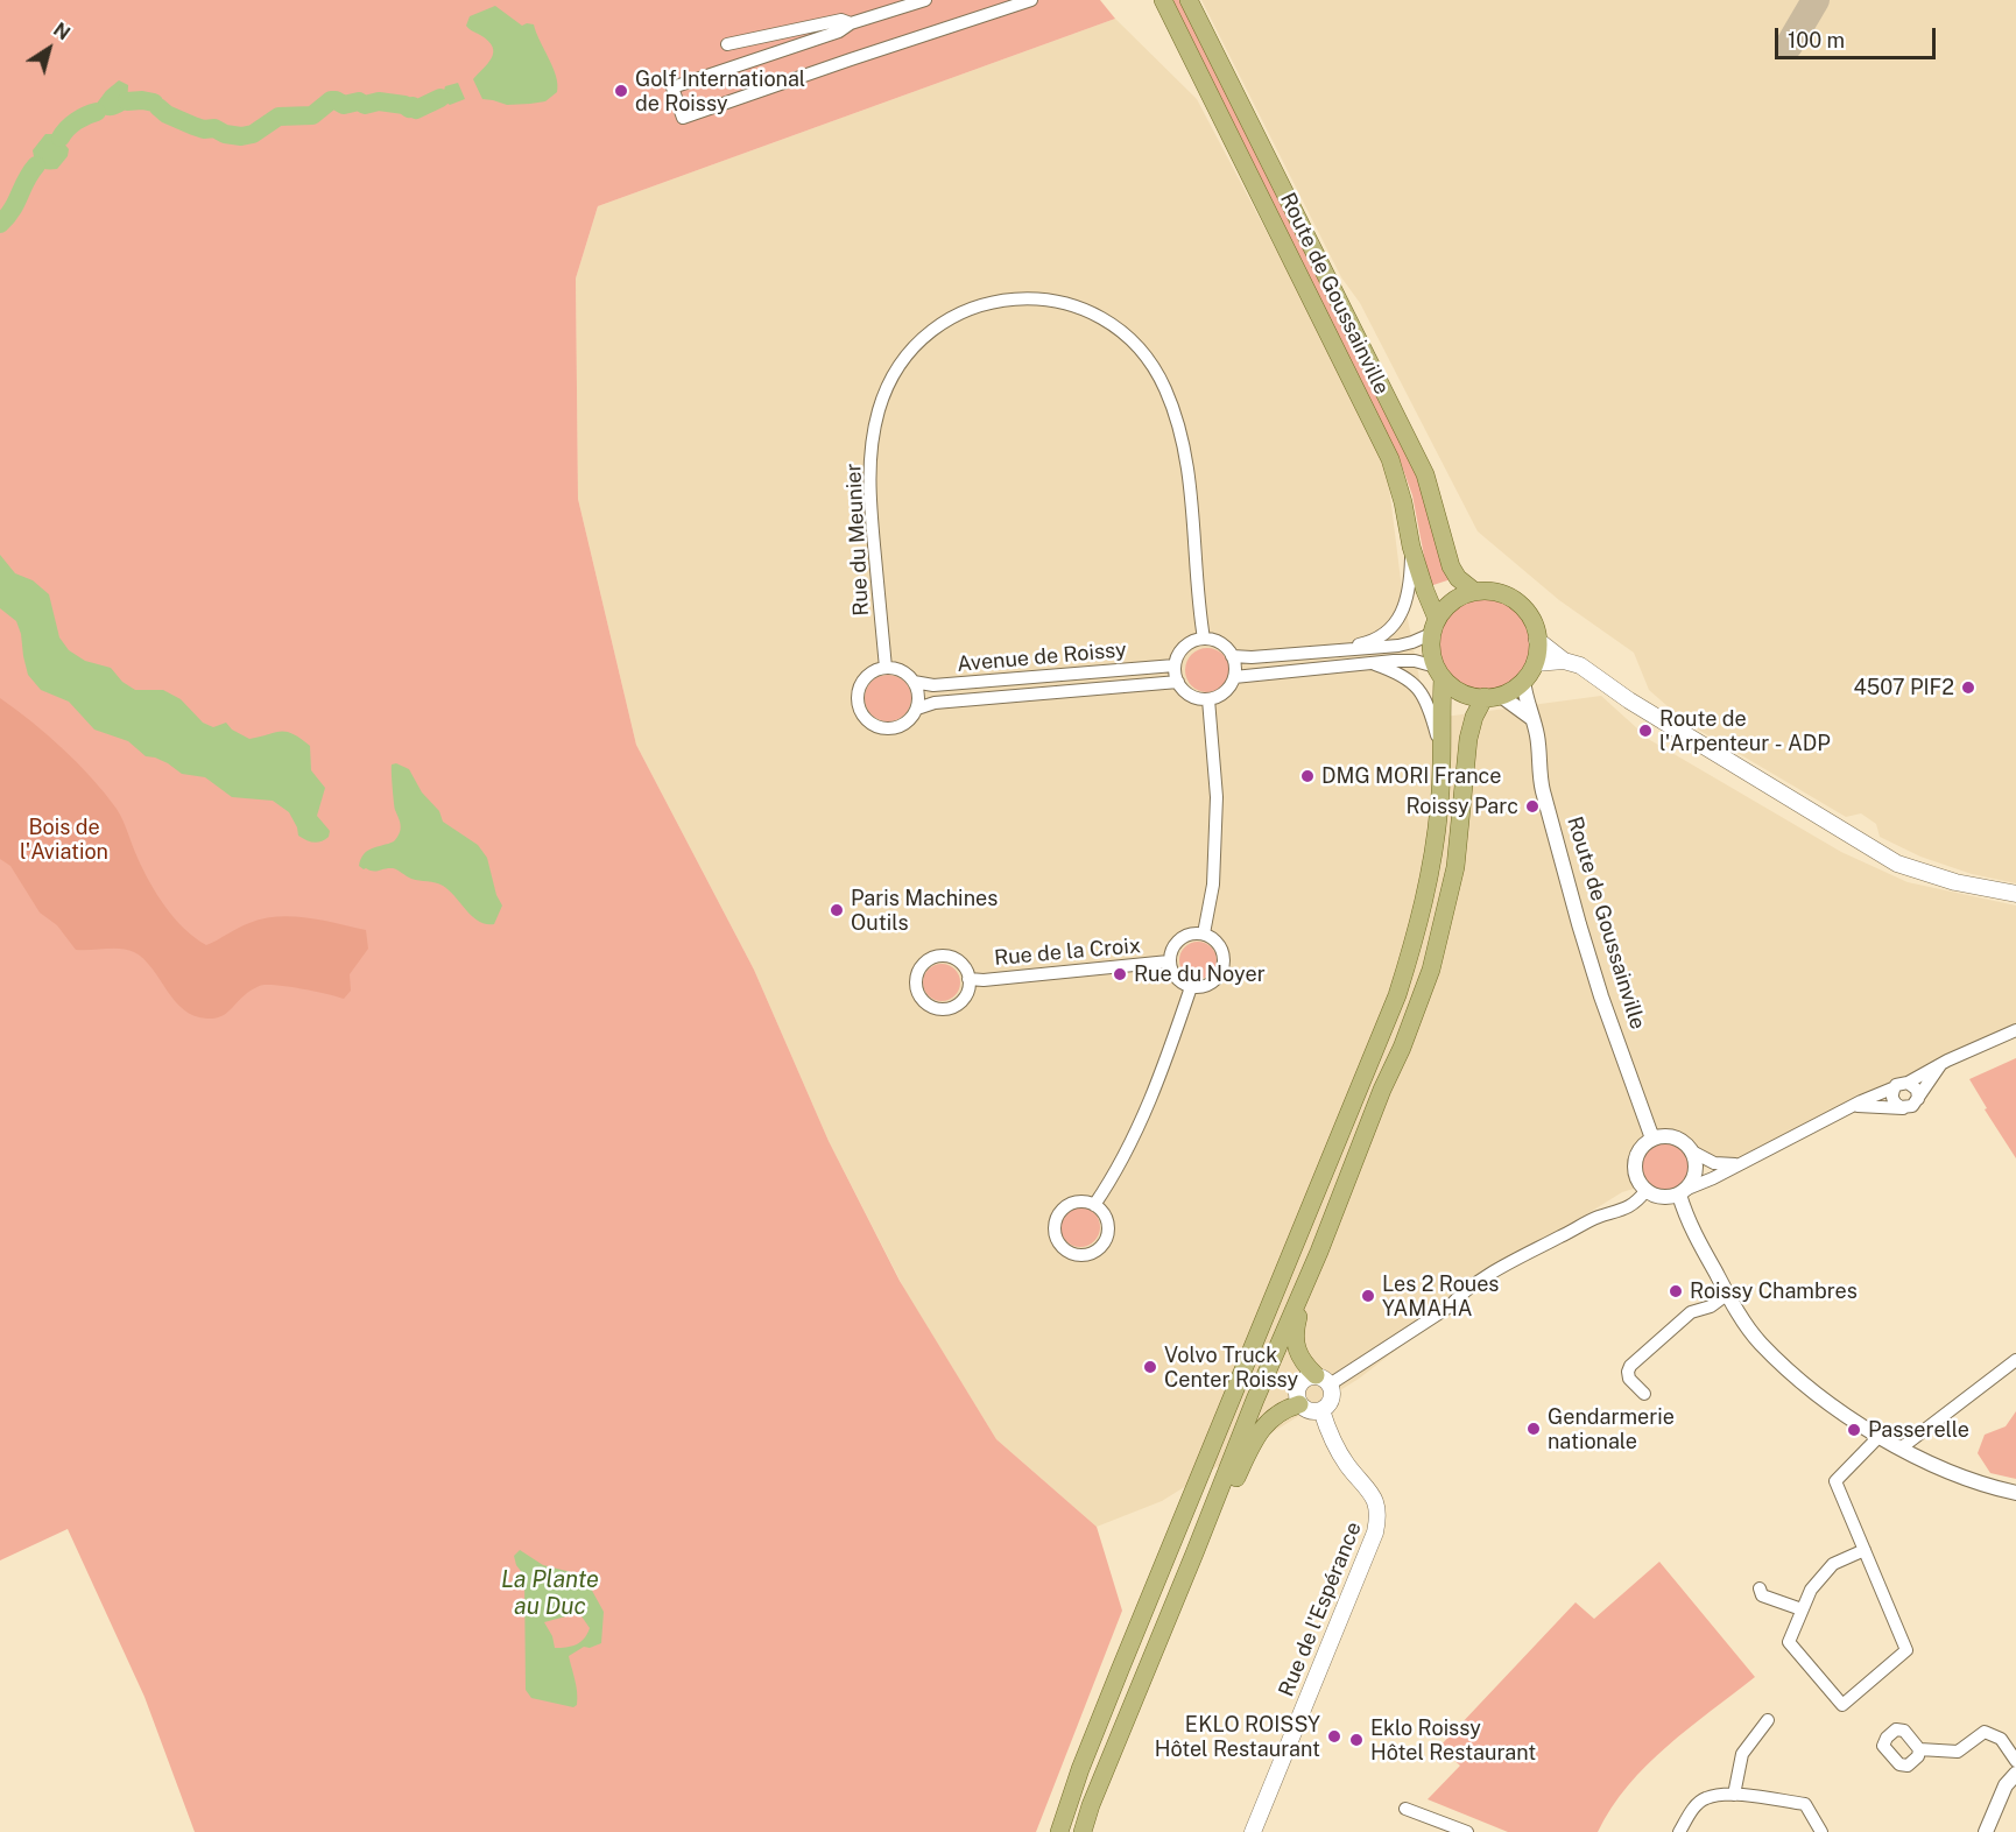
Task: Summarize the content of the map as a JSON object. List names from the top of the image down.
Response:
{
  "streets": {
    "main road": ["Route de Goussainville", "Rue de l'Espérance"],
    "street": ["Rue du Meunier", "Avenue de Roissy", "Rue de la Croix"]
  },
  "crossings": [
    ["Rue du Meunier", "Avenue de Roissy"]
  ],
  "water": ["La Plante au Duc"],
  "parks": ["Bois de l'Aviation"],
  "places": [
    "Golf International de Roissy",
    "4507 PIF2",
    "Route de l'Arpenteur - ADP",
    "DMG MORI France",
    "Roissy Parc",
    "Paris Machines Outils",
    "Rue du Noyer",
    "Roissy Chambres",
    "Les 2 Roues YAMAHA",
    "Volvo Truck Center Roissy",
    "Gendarmerie nationale",
    "Passerelle",
    "EKLO ROISSY Hôtel Restaurant",
    "Eklo Roissy Hôtel Restaurant"
  ],
  "scale_bar": "100 m",
  "north": "top right"
}
